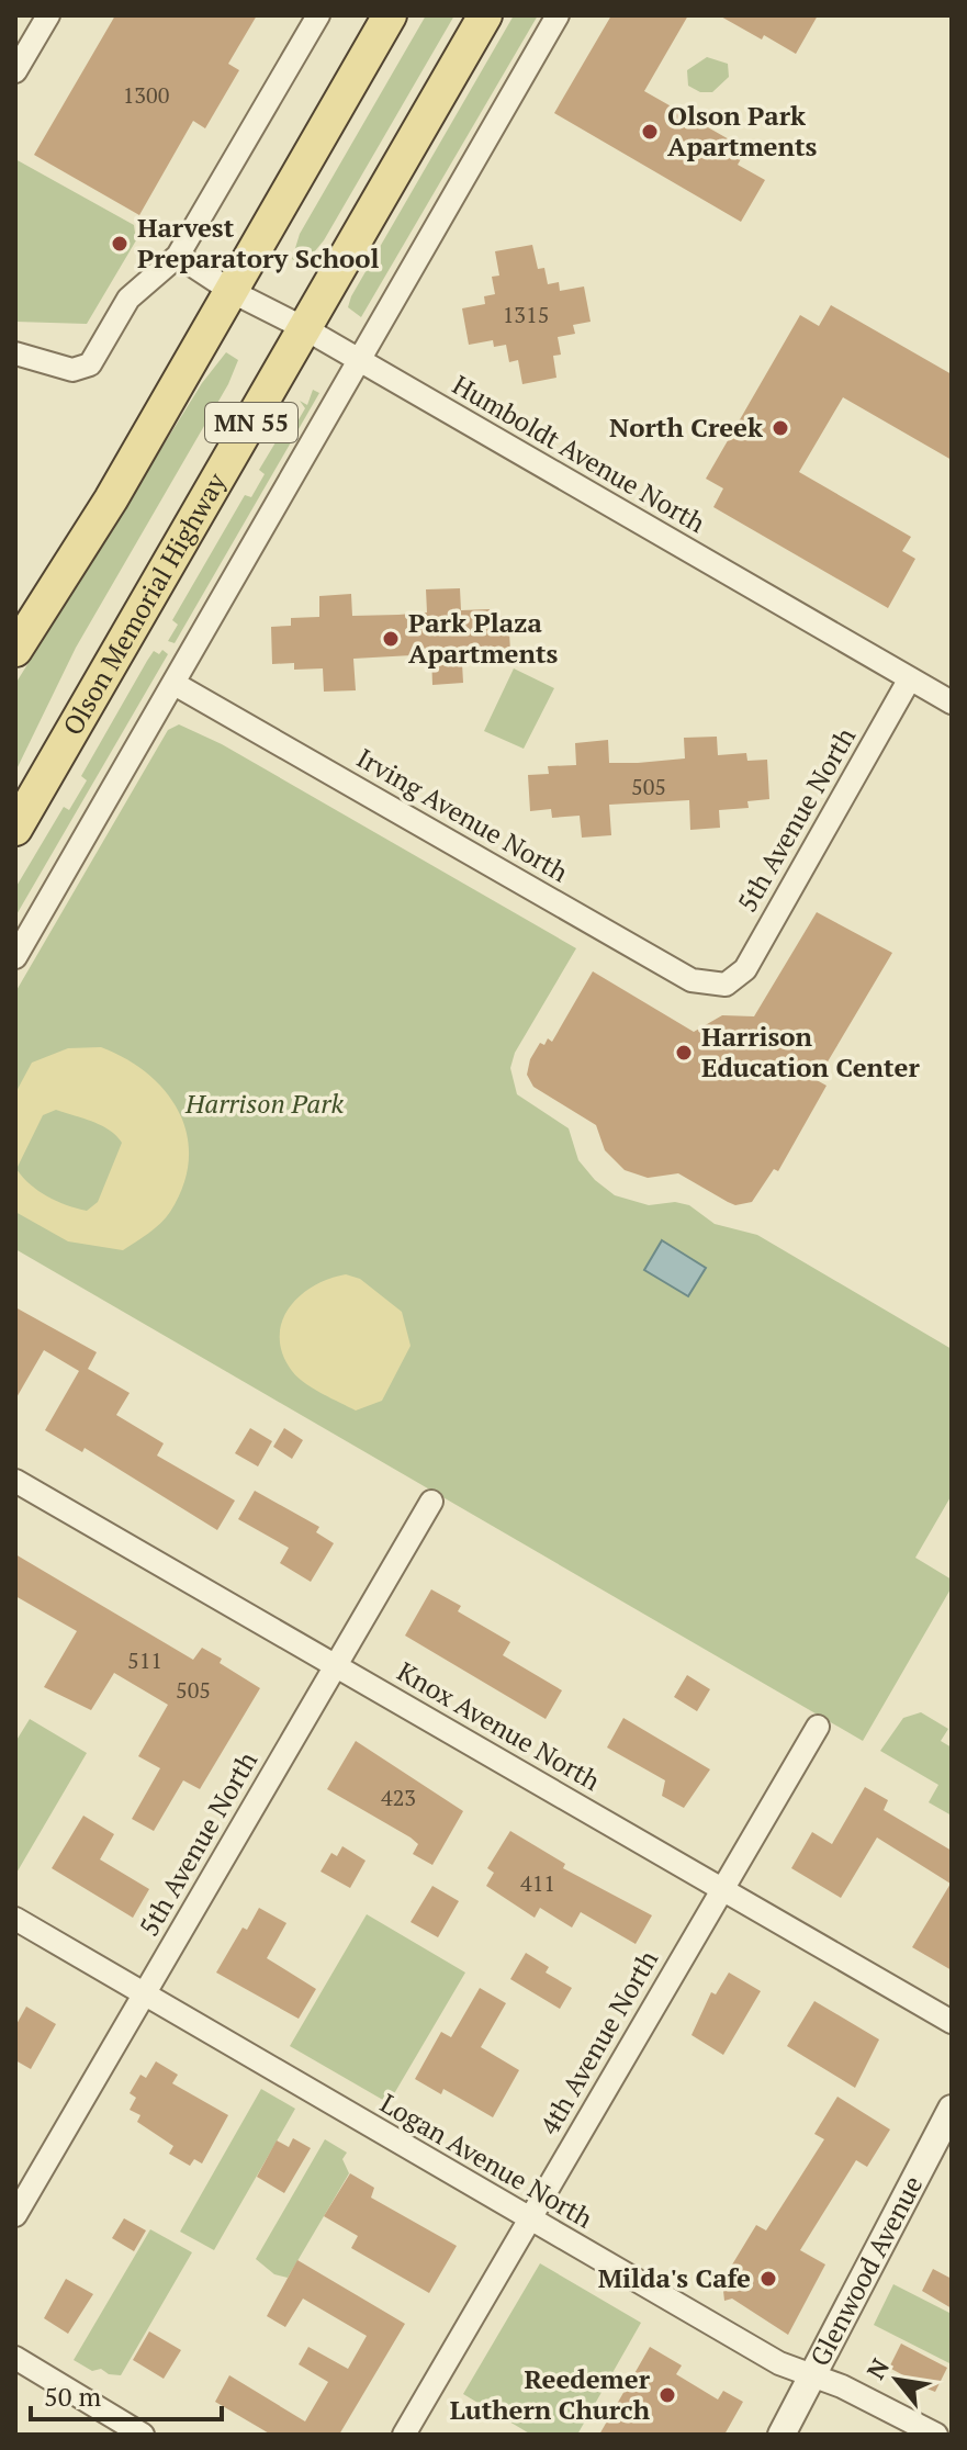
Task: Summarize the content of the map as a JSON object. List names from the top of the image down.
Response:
{
  "streets": {
    "main road": ["MN 55", "Olson Memorial Highway"],
    "street": [
      "Humboldt Avenue North",
      "Irving Avenue North",
      "5th Avenue North",
      "Knox Avenue North",
      "4th Avenue North",
      "Logan Avenue North",
      "Glenwood Avenue"
    ]
  },
  "crossings": [
    ["MN 55", "Humboldt Avenue North"],
    ["Humboldt Avenue North", "Olson Memorial Highway"],
    ["Humboldt Avenue North", "5th Avenue North"],
    ["Irving Avenue North", "5th Avenue North"],
    ["5th Avenue North", "Knox Avenue North"],
    ["5th Avenue North", "Logan Avenue North"],
    ["Knox Avenue North", "4th Avenue North"],
    ["4th Avenue North", "Logan Avenue North"],
    ["Logan Avenue North", "Glenwood Avenue"]
  ],
  "parks": ["Harrison Park"],
  "places": [
    "Olson Park Apartments",
    "Harvest Preparatory School",
    "North Creek",
    "Park Plaza Apartments",
    "Harrison Education Center",
    "Milda's Cafe",
    "Reedemer Luthern Church"
  ],
  "house_numbers": [
    "1300",
    "1315",
    "505",
    "511",
    "505",
    "423",
    "411"
  ],
  "scale_bar": "50 m",
  "north": "top left"
}
